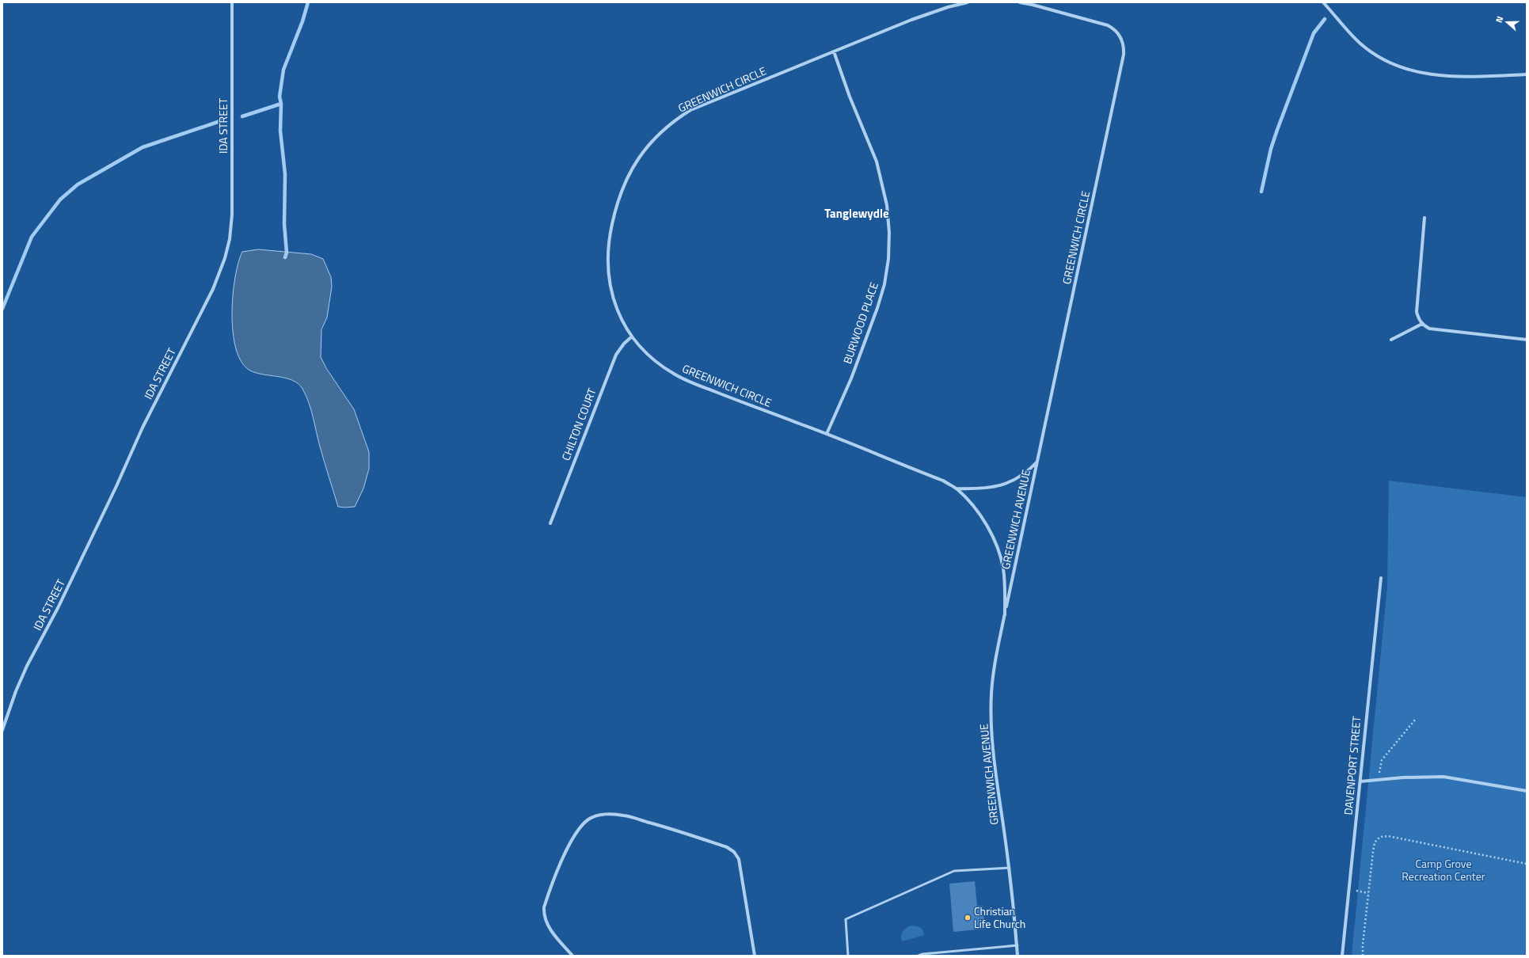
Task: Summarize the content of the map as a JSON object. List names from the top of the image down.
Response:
{
  "streets": {
    "street": [
      "GREENWICH CIRCLE",
      "IDA STREET",
      "BURWOOD PLACE",
      "CHILTON COURT",
      "GREENWICH AVENUE",
      "DAVENPORT STREET"
    ]
  },
  "crossings": [
    ["GREENWICH CIRCLE", "BURWOOD PLACE"],
    ["GREENWICH CIRCLE", "CHILTON COURT"],
    ["GREENWICH CIRCLE", "GREENWICH AVENUE"]
  ],
  "districts": ["Tanglewydle"],
  "parks": ["Camp Grove Recreation Center"],
  "places": ["Christian Life Church"],
  "north": "left"
}
